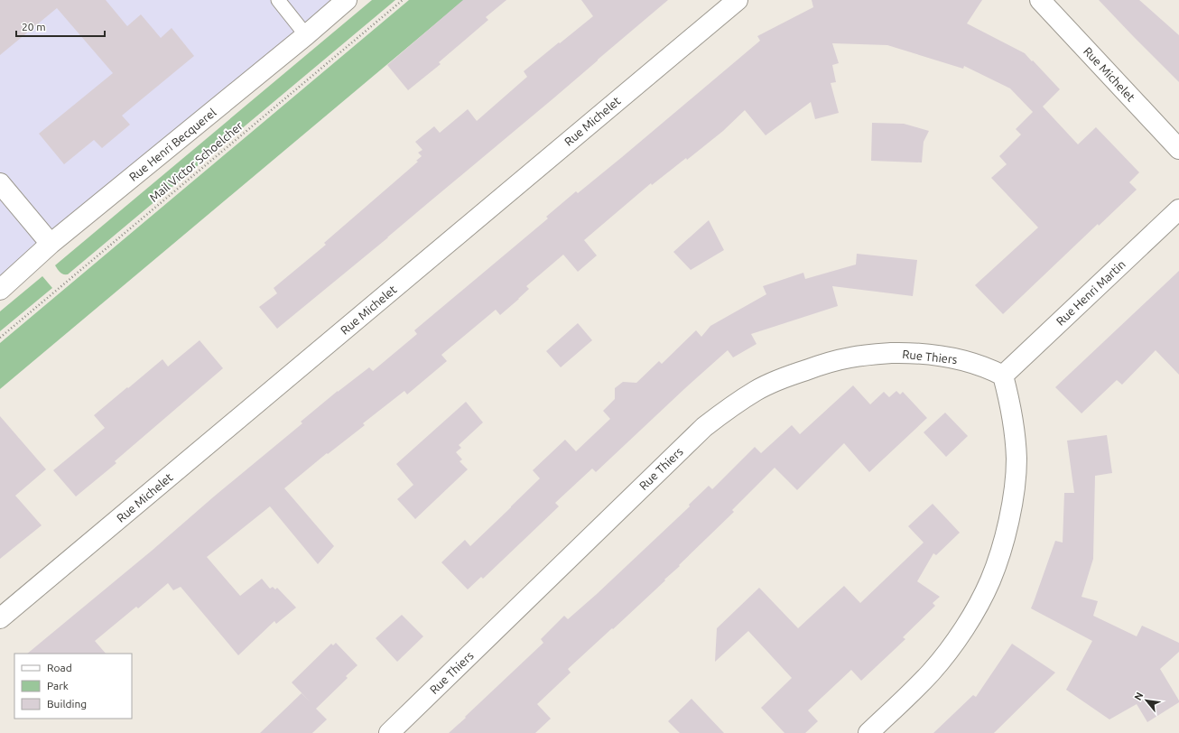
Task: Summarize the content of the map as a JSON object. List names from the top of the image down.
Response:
{
  "streets": {
    "street": [
      "Rue Michelet",
      "Rue Henri Becquerel",
      "Rue Henri Martin",
      "Rue Thiers"
    ],
    "path": ["Mail Victor Schoelcher"]
  },
  "crossings": [
    ["Rue Henri Martin", "Rue Thiers"]
  ],
  "legend": ["Road", "Park", "Building"],
  "scale_bar": "20 m",
  "north": "top left"
}
